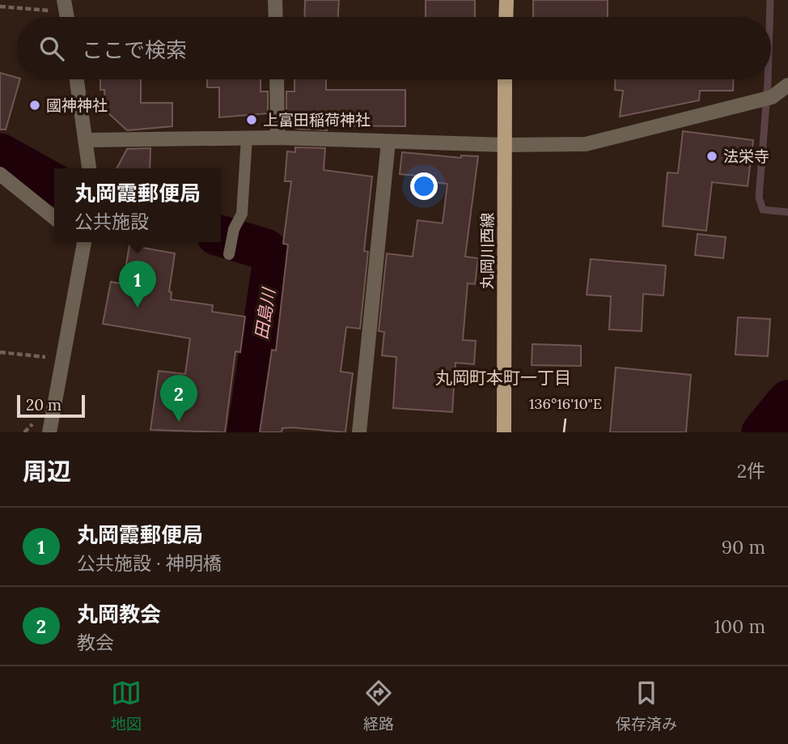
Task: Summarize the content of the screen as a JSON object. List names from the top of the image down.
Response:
{
  "streets": {
    "main road": ["丸岡川西線"]
  },
  "districts": ["丸岡町本町一丁目"],
  "water": ["田島川"],
  "places": ["國神神社", "上富田稲荷神社", "法栄寺"],
  "scale_bar": "20 m",
  "page": {
    "search": "ここで検索",
    "popup": ["丸岡霞郵便局", "公共施設"],
    "pins": ["1", "2"],
    "scale": "20 m",
    "heading": ["周辺", "2件"],
    "list": [
      {
        "mark": "1",
        "name": "丸岡霞郵便局",
        "note": "公共施設 · 神明橋",
        "value": "90 m"
      },
      {
        "mark": "2",
        "name": "丸岡教会",
        "note": "教会",
        "value": "100 m"
      }
    ],
    "nav": ["地図", "経路", "保存済み"]
  },
  "coordinates": ["136°16'10\"E"]
}
